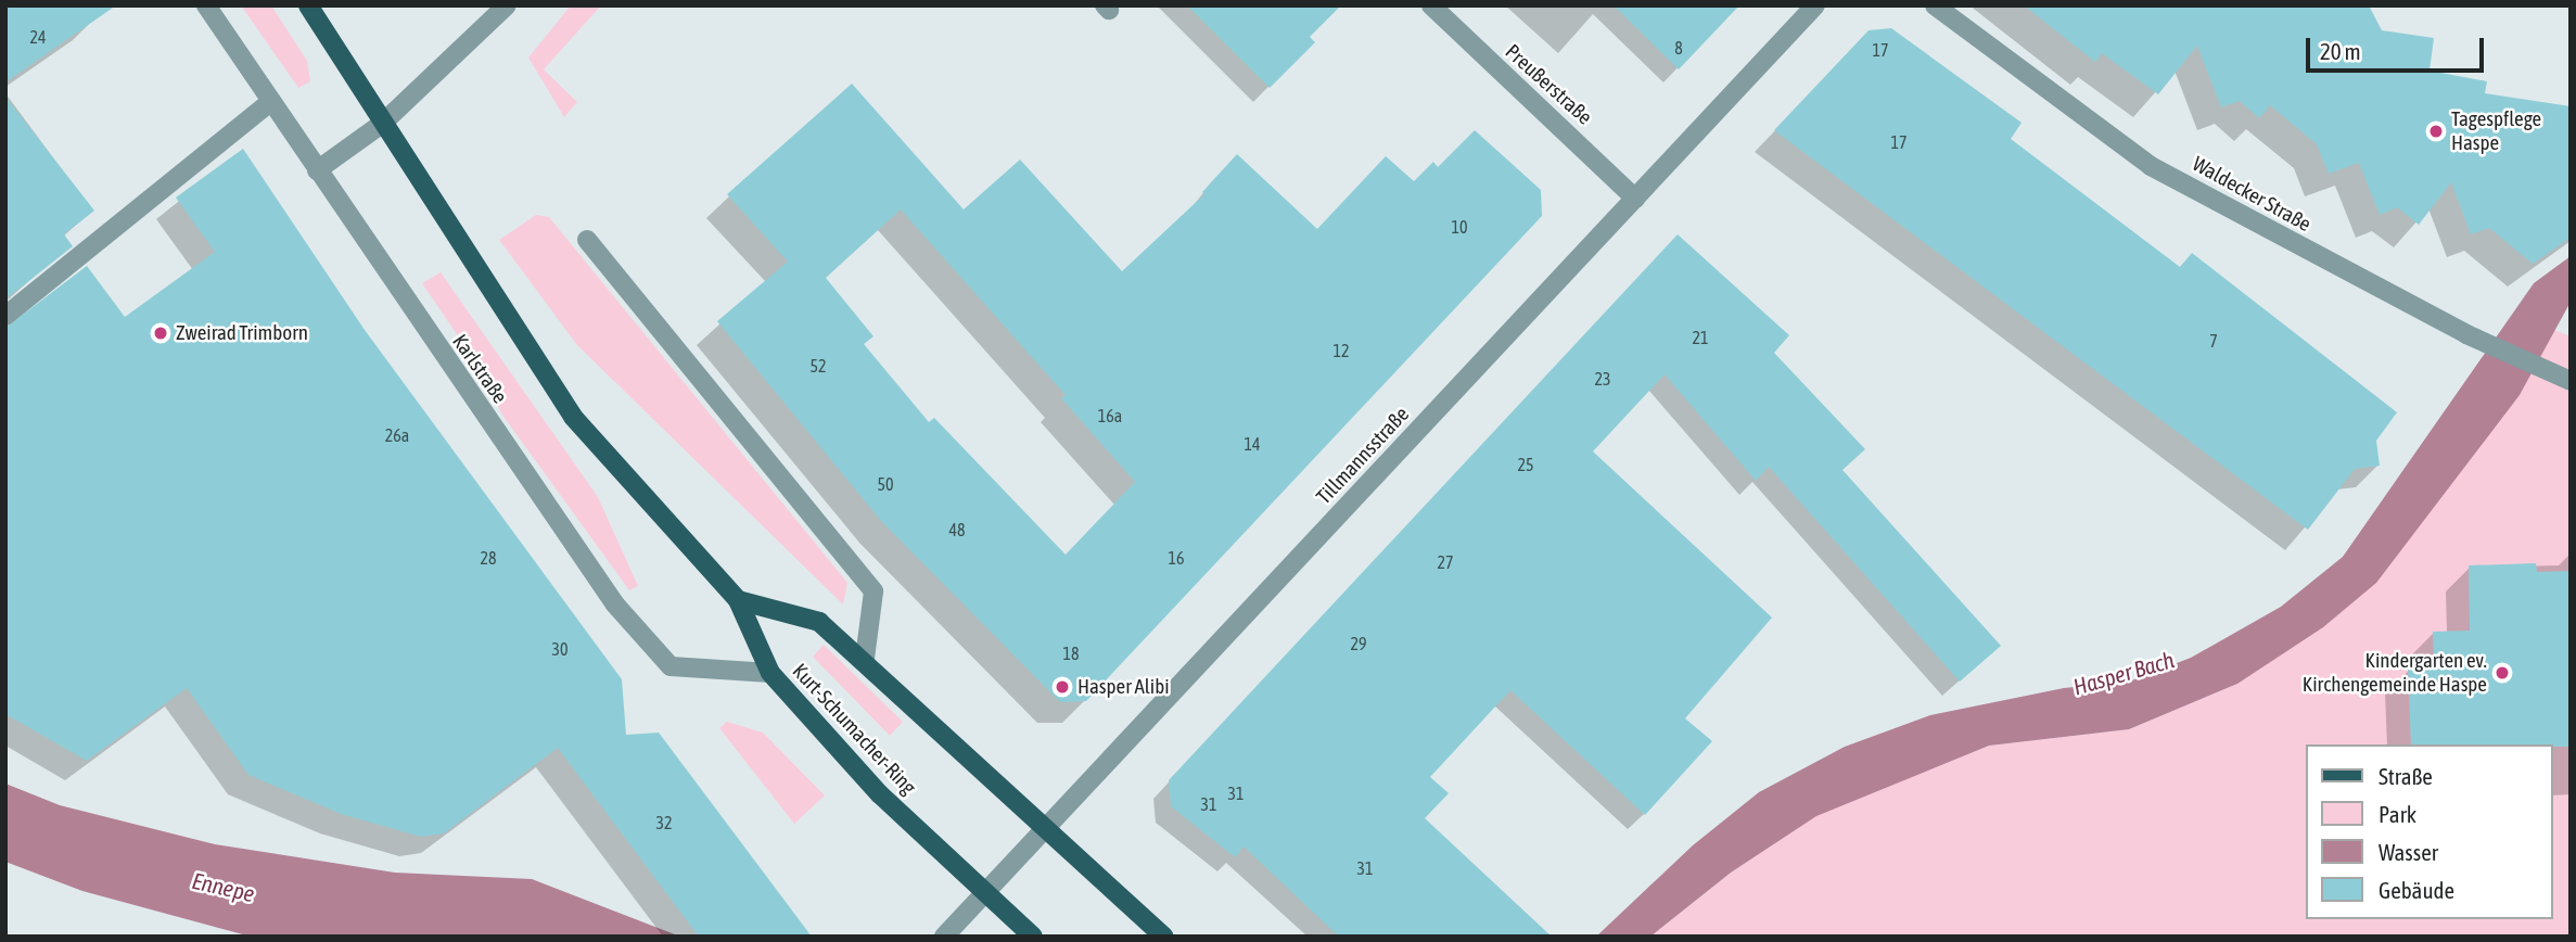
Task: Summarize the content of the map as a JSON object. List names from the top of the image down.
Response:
{
  "streets": {
    "main road": ["Kurt-Schumacher-Ring"],
    "street": [
      "Preußerstraße",
      "Waldecker Straße",
      "Karlstraße",
      "Tillmannsstraße"
    ]
  },
  "crossings": [
    ["Preußerstraße", "Tillmannsstraße"],
    ["Karlstraße", "Kurt-Schumacher-Ring"],
    ["Tillmannsstraße", "Kurt-Schumacher-Ring"]
  ],
  "water": ["Hasper Bach", "Ennepe"],
  "places": [
    "Tagespflege Haspe",
    "Zweirad Trimborn",
    "Kindergarten ev. Kirchengemeinde Haspe",
    "Hasper Alibi"
  ],
  "house_numbers": [
    "24",
    "8",
    "17",
    "17",
    "10",
    "21",
    "7",
    "12",
    "52",
    "23",
    "16a",
    "26a",
    "14",
    "25",
    "50",
    "48",
    "28",
    "16",
    "27",
    "29",
    "30",
    "18",
    "31",
    "31",
    "32",
    "31"
  ],
  "legend": [
    "Straße",
    "Park",
    "Wasser",
    "Gebäude"
  ],
  "scale_bar": "20 m"
}
